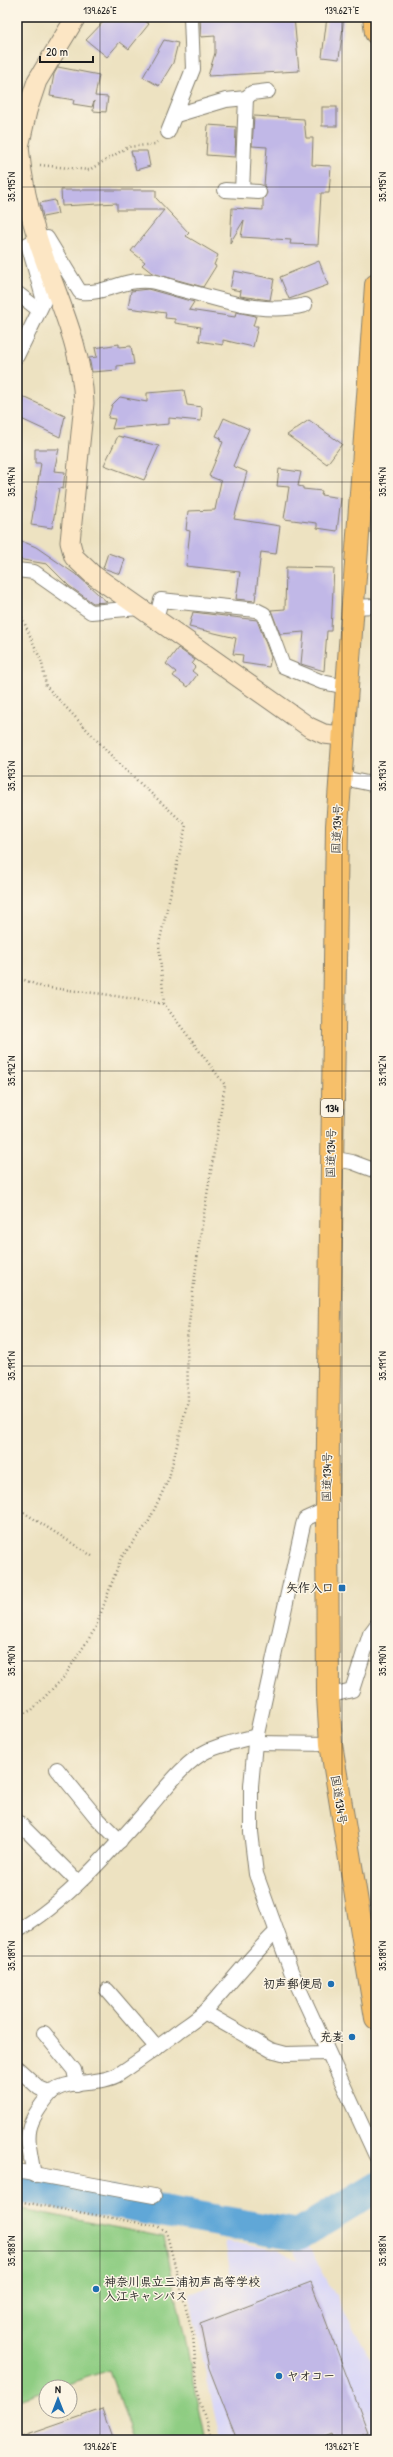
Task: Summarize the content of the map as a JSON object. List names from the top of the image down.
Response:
{
  "streets": {
    "highway": ["国道134号", "134"]
  },
  "places": {
    "transit": ["矢作入口"],
    "other": [
      "初声郵便局",
      "充麦",
      "神奈川県立三浦初声高等学校 入江キャンパス",
      "ヤオコー"
    ]
  },
  "scale_bar": "20 m",
  "north": "top",
  "coordinates": [
    "139.626°E",
    "139.627°E",
    "35.195°N",
    "35.194°N",
    "35.193°N",
    "35.192°N",
    "35.191°N",
    "35.190°N",
    "35.189°N",
    "35.188°N"
  ]
}
